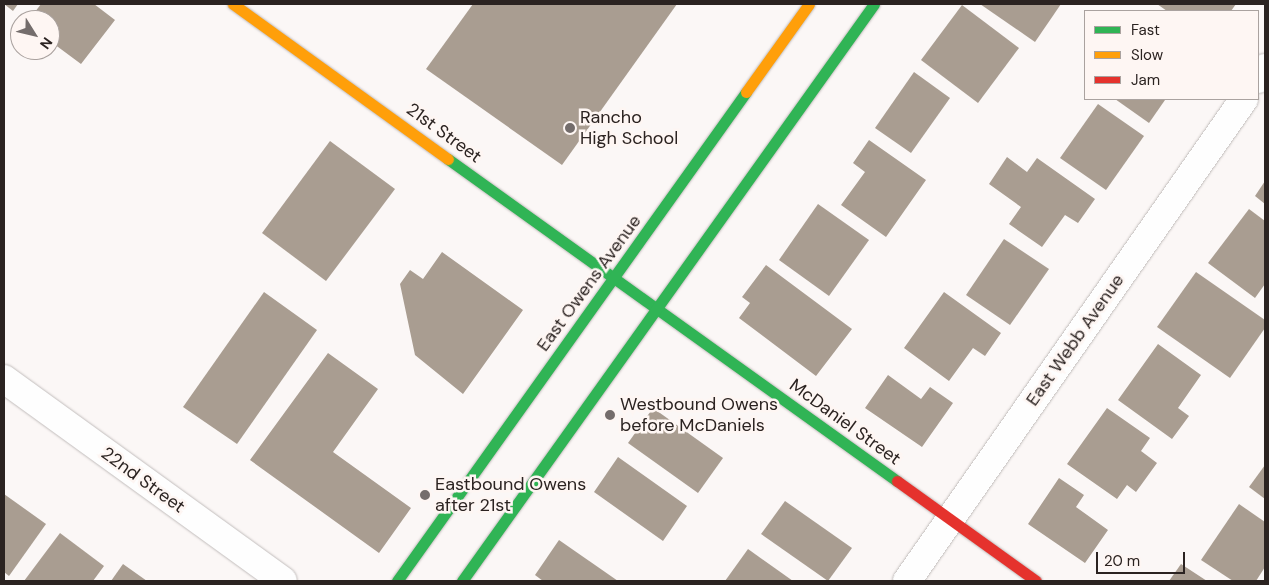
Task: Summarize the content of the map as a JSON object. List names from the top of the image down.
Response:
{
  "streets": {
    "main road": ["21st Street", "East Owens Avenue", "McDaniel Street"],
    "street": ["East Webb Avenue", "22nd Street"]
  },
  "crossings": [
    ["21st Street", "East Owens Avenue"],
    ["21st Street", "McDaniel Street"],
    ["East Webb Avenue", "McDaniel Street"]
  ],
  "places": ["Rancho High School", "Westbound Owens before McDaniels", "Eastbound Owens after 21st"],
  "legend": ["Fast", "Slow", "Jam"],
  "scale_bar": "20 m",
  "north": "bottom right"
}
